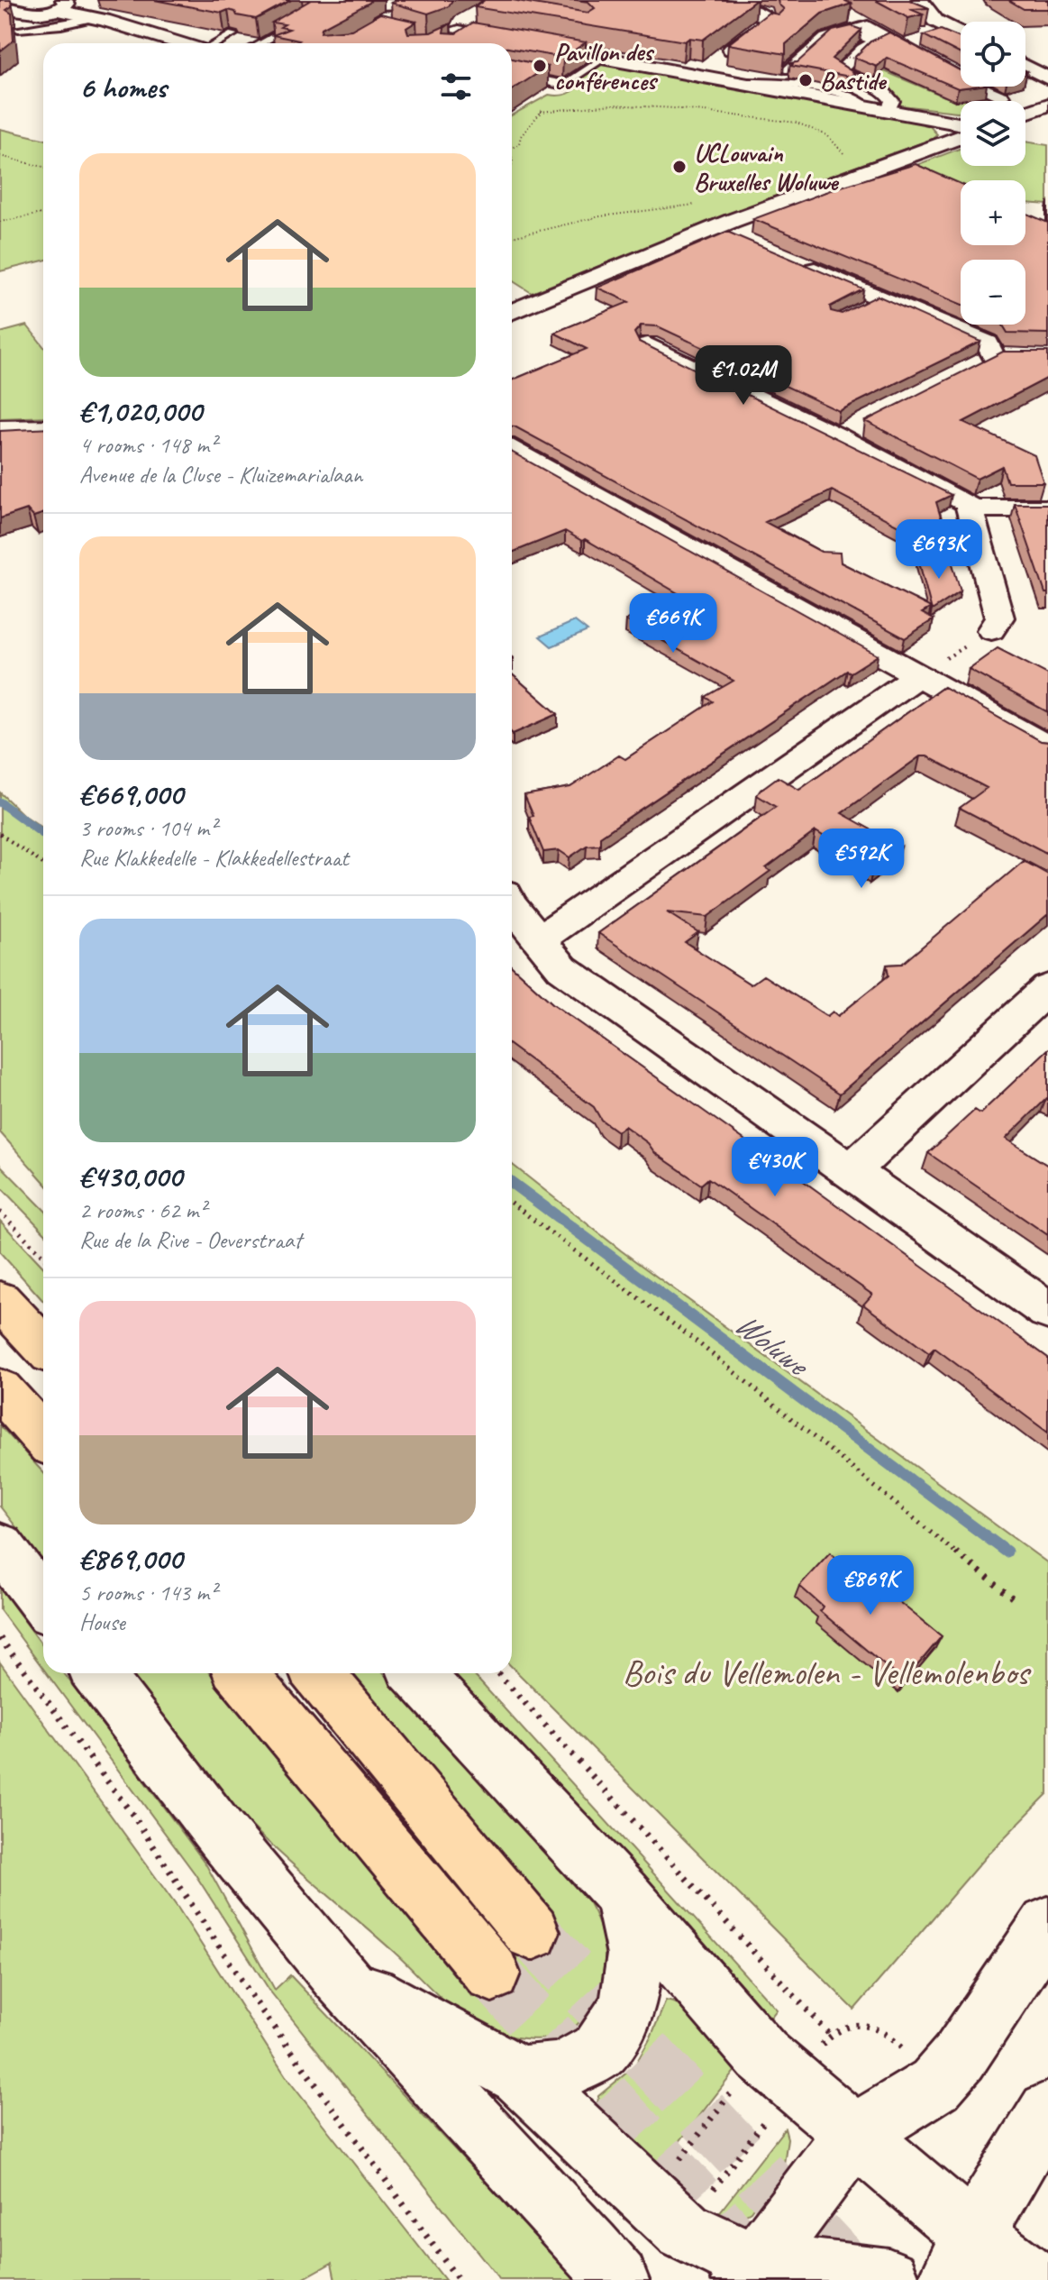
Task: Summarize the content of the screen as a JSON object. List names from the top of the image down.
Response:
{
  "water": ["Woluwe"],
  "parks": ["Bois du Vellemolen - Vellemolenbos"],
  "places": ["Pavillon des conférences", "Bastide", "UCLouvain Bruxelles Woluwe"],
  "page": {
    "map_buttons": ["+", "−"],
    "heading": "6 homes",
    "list": [
      {
        "name": "€1,020,000",
        "note": "4 rooms · 148 m² · Avenue de la Cluse - Kluizemarialaan"
      },
      {
        "name": "€669,000",
        "note": "3 rooms · 104 m² · Rue Klakkedelle - Klakkedellestraat"
      },
      {
        "name": "€430,000",
        "note": "2 rooms · 62 m² · Rue de la Rive - Oeverstraat"
      },
      {
        "name": "€869,000",
        "note": "5 rooms · 143 m² · House"
      }
    ],
    "price": [
      "€1.02M",
      "€693K",
      "€669K",
      "€592K",
      "€430K",
      "€869K"
    ]
  }
}
